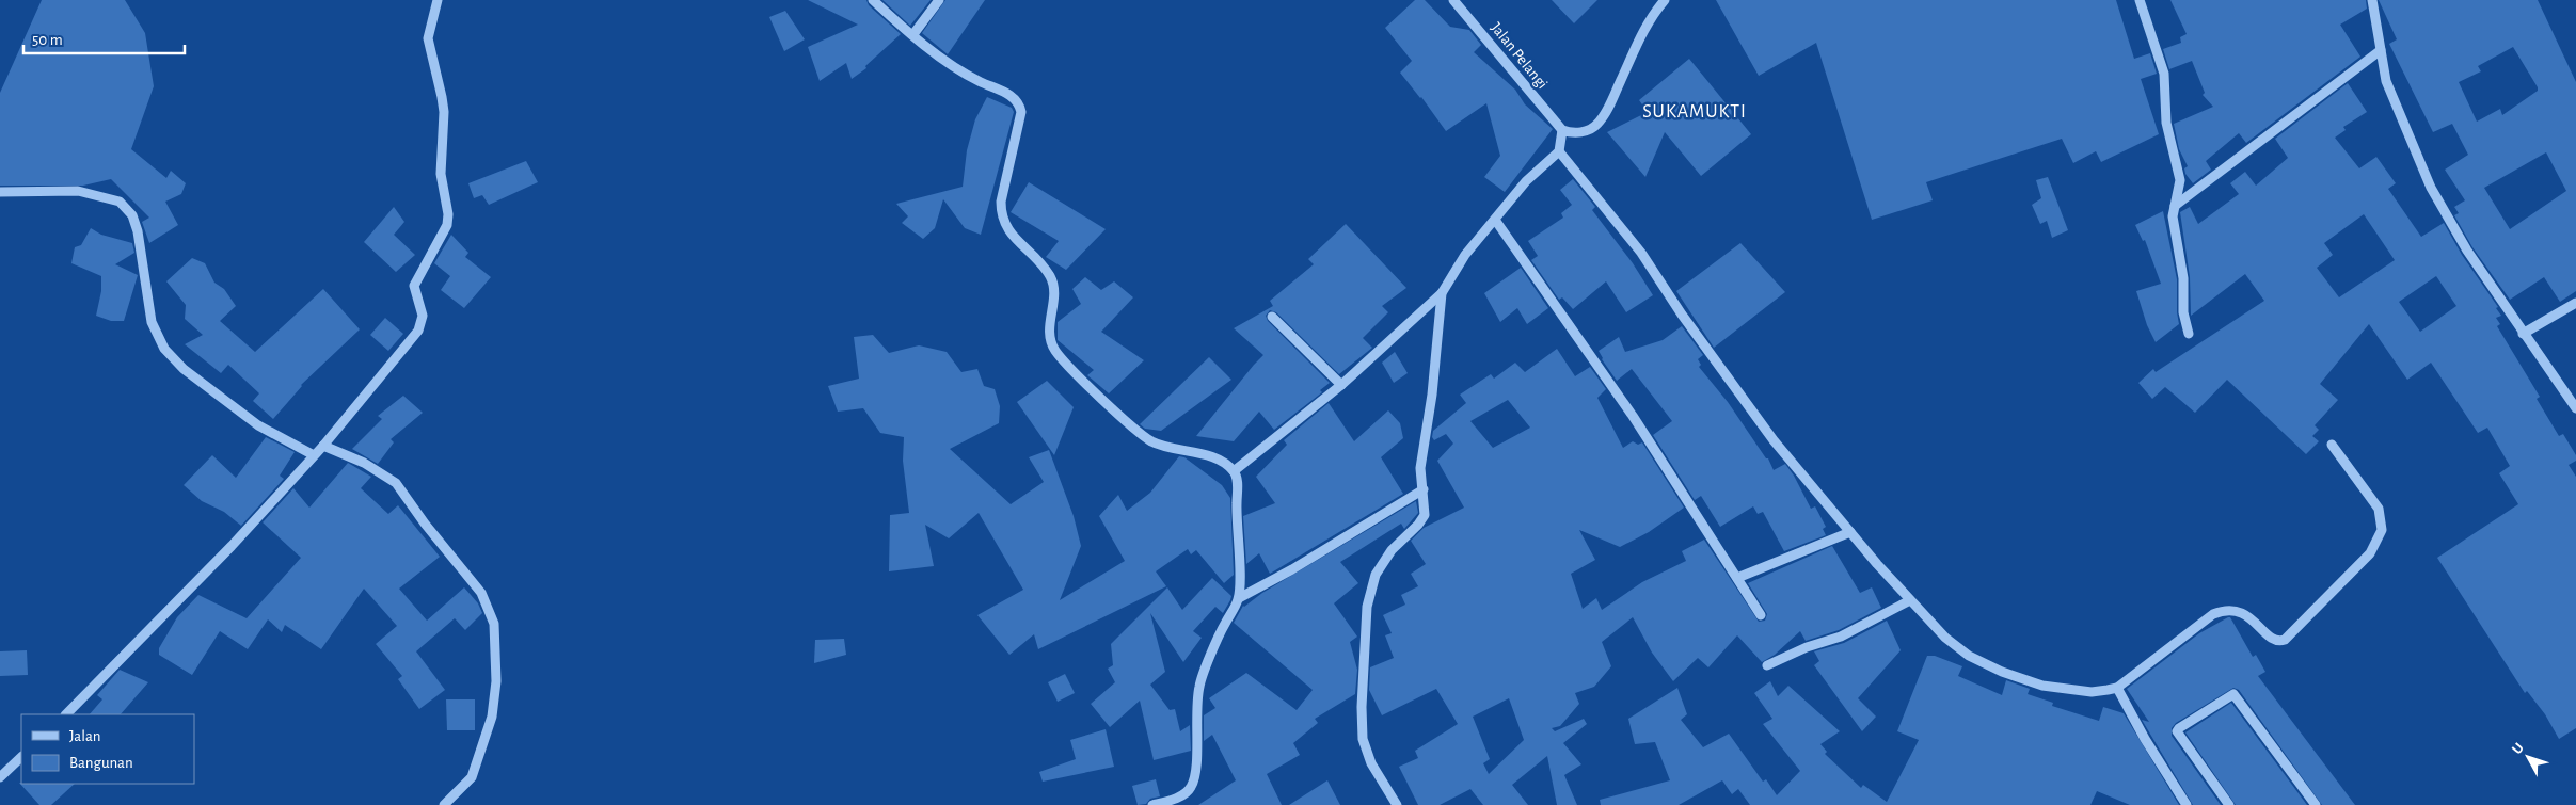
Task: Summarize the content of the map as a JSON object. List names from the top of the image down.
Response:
{
  "streets": {
    "street": ["Jalan Pelangi"]
  },
  "districts": ["SUKAMUKTI"],
  "legend": ["Jalan", "Bangunan"],
  "scale_bar": "50 m",
  "north": "top left"
}
